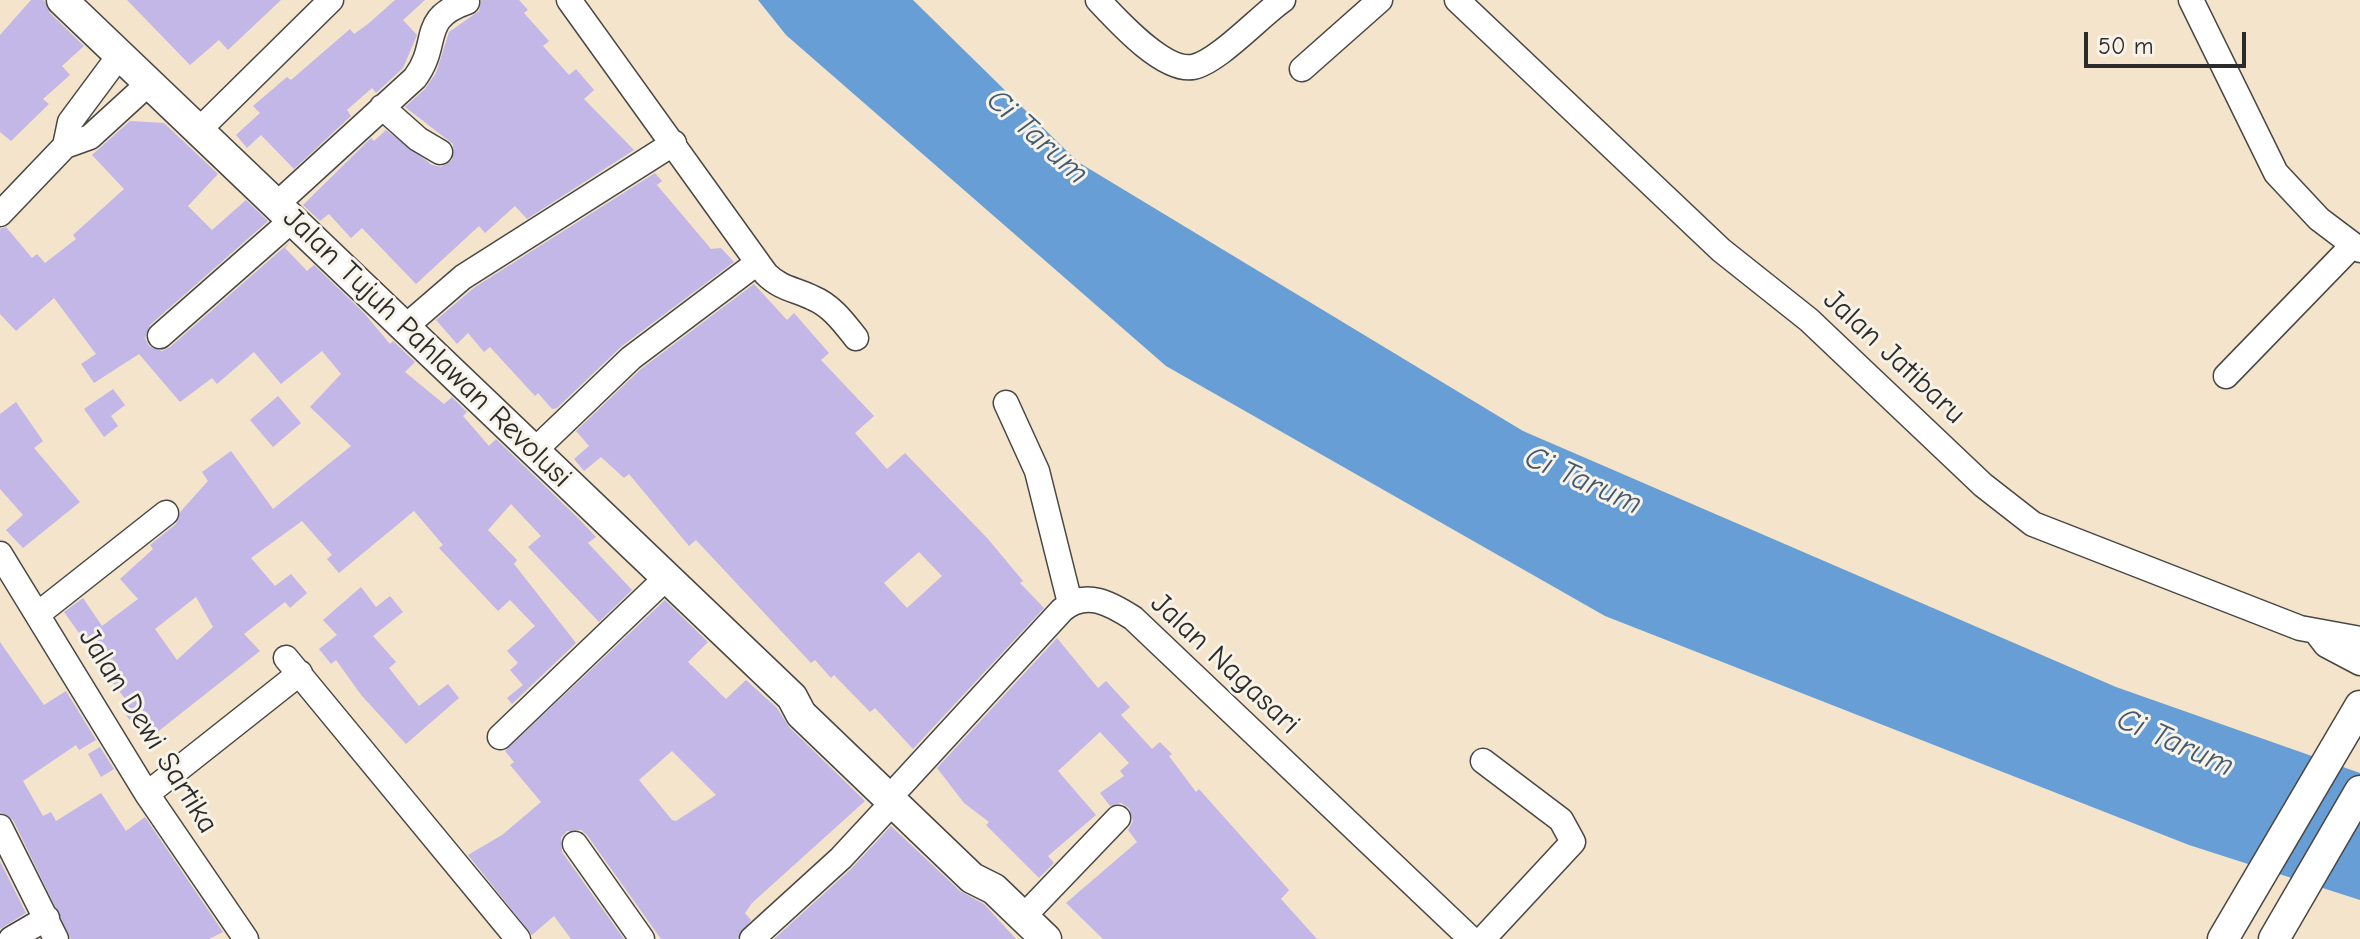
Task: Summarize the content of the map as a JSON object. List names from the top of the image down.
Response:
{
  "streets": {
    "main road": ["Jalan Tujuh Pahlawan Revolusi"],
    "street": ["Jalan Jatibaru", "Jalan Nagasari", "Jalan Dewi Sartika"]
  },
  "water": ["Ci Tarum"],
  "scale_bar": "50 m"
}
